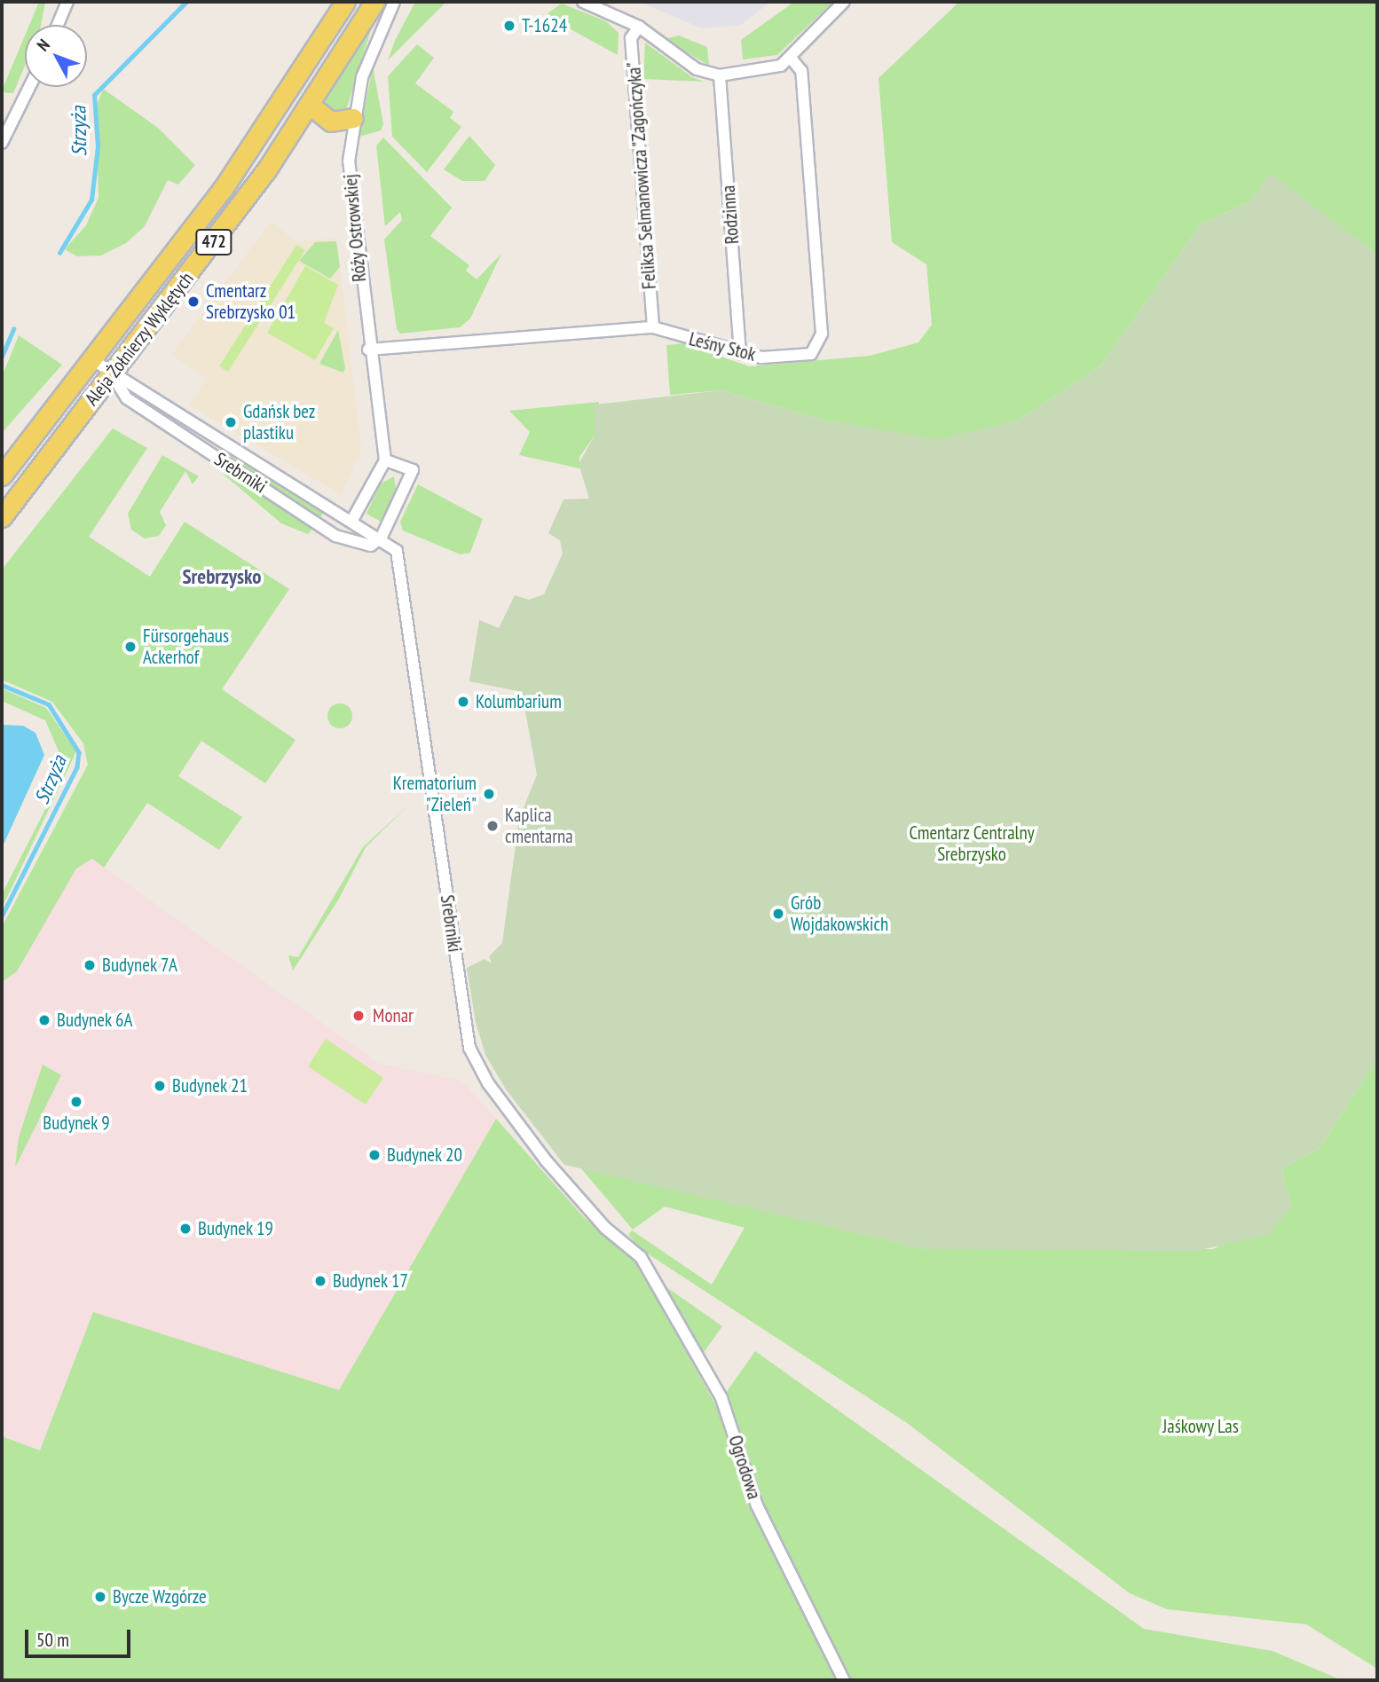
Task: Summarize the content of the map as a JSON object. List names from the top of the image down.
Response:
{
  "streets": {
    "main road": ["472", "Aleja Żołnierzy Wyklętych"],
    "street": [
      "Feliksa Selmanowicza \"Zagończyka\"",
      "Rodzinna",
      "Róży Ostrowskiej",
      "Leśny Stok",
      "Srebrniki",
      "Ogrodowa"
    ]
  },
  "crossings": [
    ["Feliksa Selmanowicza \"Zagończyka\"", "Leśny Stok"],
    ["Rodzinna", "Leśny Stok"],
    ["Róży Ostrowskiej", "Leśny Stok"],
    ["Aleja Żołnierzy Wyklętych", "Srebrniki"],
    ["Srebrniki", "Ogrodowa"]
  ],
  "districts": ["Srebrzysko"],
  "water": ["Strzyża"],
  "parks": ["Cmentarz Centralny Srebrzysko", "Jaśkowy Las"],
  "places": [
    "T-1624",
    "Cmentarz Srebrzysko 01",
    "Gdańsk bez plastiku",
    "Fürsorgehaus Ackerhof",
    "Kolumbarium",
    "Krematorium \"Zieleń\"",
    "Kaplica cmentarna",
    "Grób Wojdakowskich",
    "Budynek 7A",
    "Monar",
    "Budynek 6A",
    "Budynek 21",
    "Budynek 9",
    "Budynek 20",
    "Budynek 19",
    "Budynek 17",
    "Bycze Wzgórze"
  ],
  "scale_bar": "50 m",
  "north": "top left"
}
